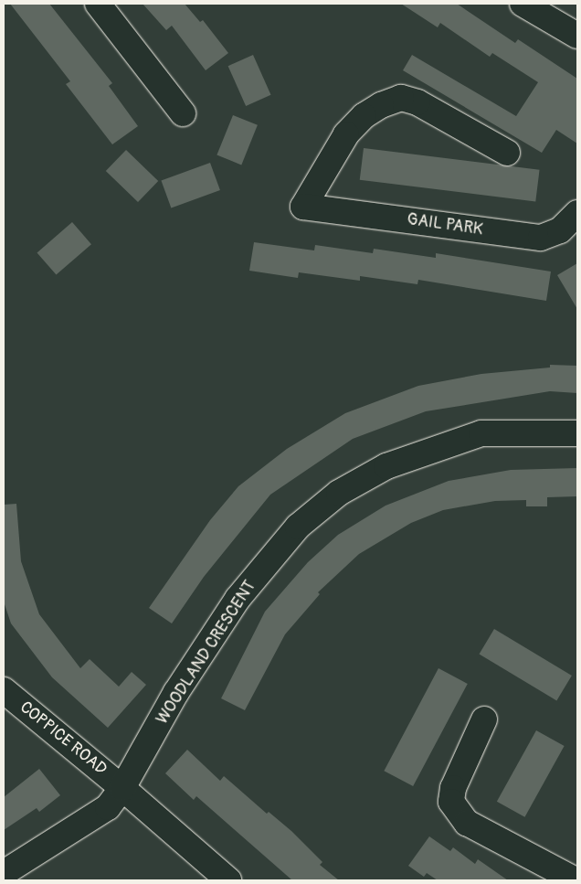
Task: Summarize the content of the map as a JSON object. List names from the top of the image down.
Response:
{
  "streets": {
    "street": ["GAIL PARK", "WOODLAND CRESCENT", "COPPICE ROAD"]
  },
  "crossings": [
    ["WOODLAND CRESCENT", "COPPICE ROAD"]
  ]
}
